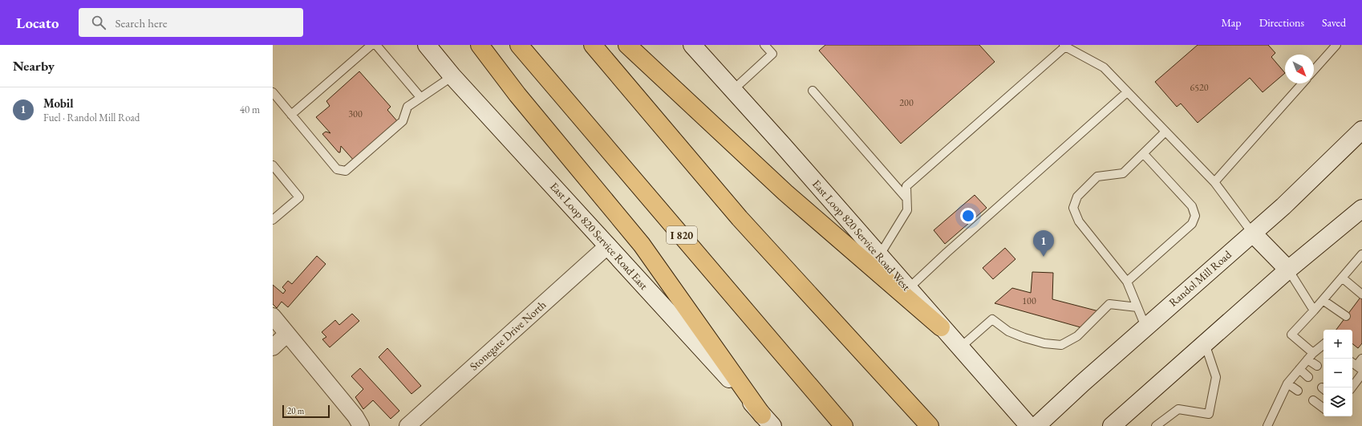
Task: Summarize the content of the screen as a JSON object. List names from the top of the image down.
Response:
{
  "streets": {
    "highway": ["I 820"],
    "main road": ["East Loop 820 Service Road West", "East Loop 820 Service Road East", "Randol Mill Road"],
    "street": ["Stonegate Drive North"]
  },
  "crossings": [
    ["East Loop 820 Service Road East", "Stonegate Drive North"]
  ],
  "house_numbers": [
    "6520",
    "200",
    "300",
    "100"
  ],
  "scale_bar": "20 m",
  "north": "bottom right",
  "page": {
    "header": "Locato",
    "search": "Search here",
    "nav": ["Map", "Directions", "Saved"],
    "heading": "Nearby",
    "list": [
      {
        "mark": "1",
        "name": "Mobil",
        "note": "Fuel · Randol Mill Road",
        "value": "40 m"
      }
    ],
    "pins": "1",
    "map_buttons": ["+", "−"],
    "scale": "20 m"
  }
}
